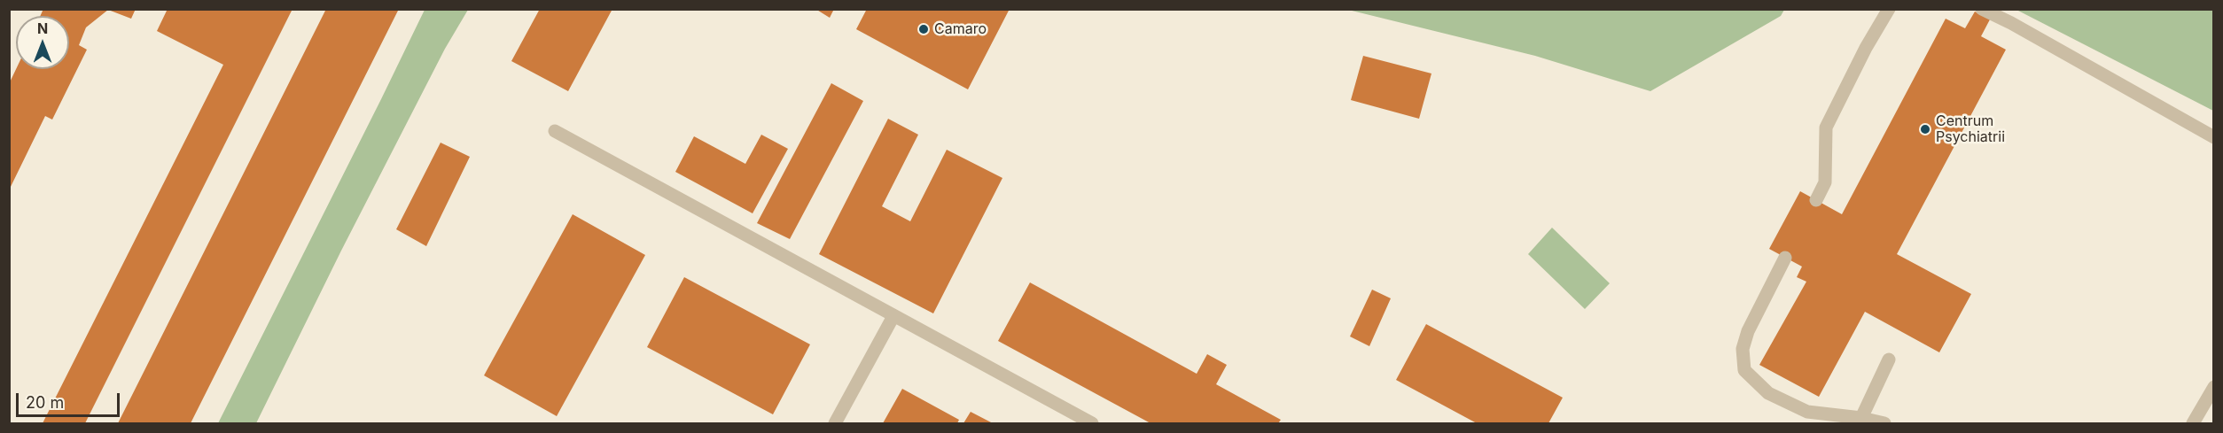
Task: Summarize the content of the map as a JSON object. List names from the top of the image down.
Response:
{
  "places": ["Camaro", "Centrum Psychiatrii"],
  "scale_bar": "20 m",
  "north": "top"
}
